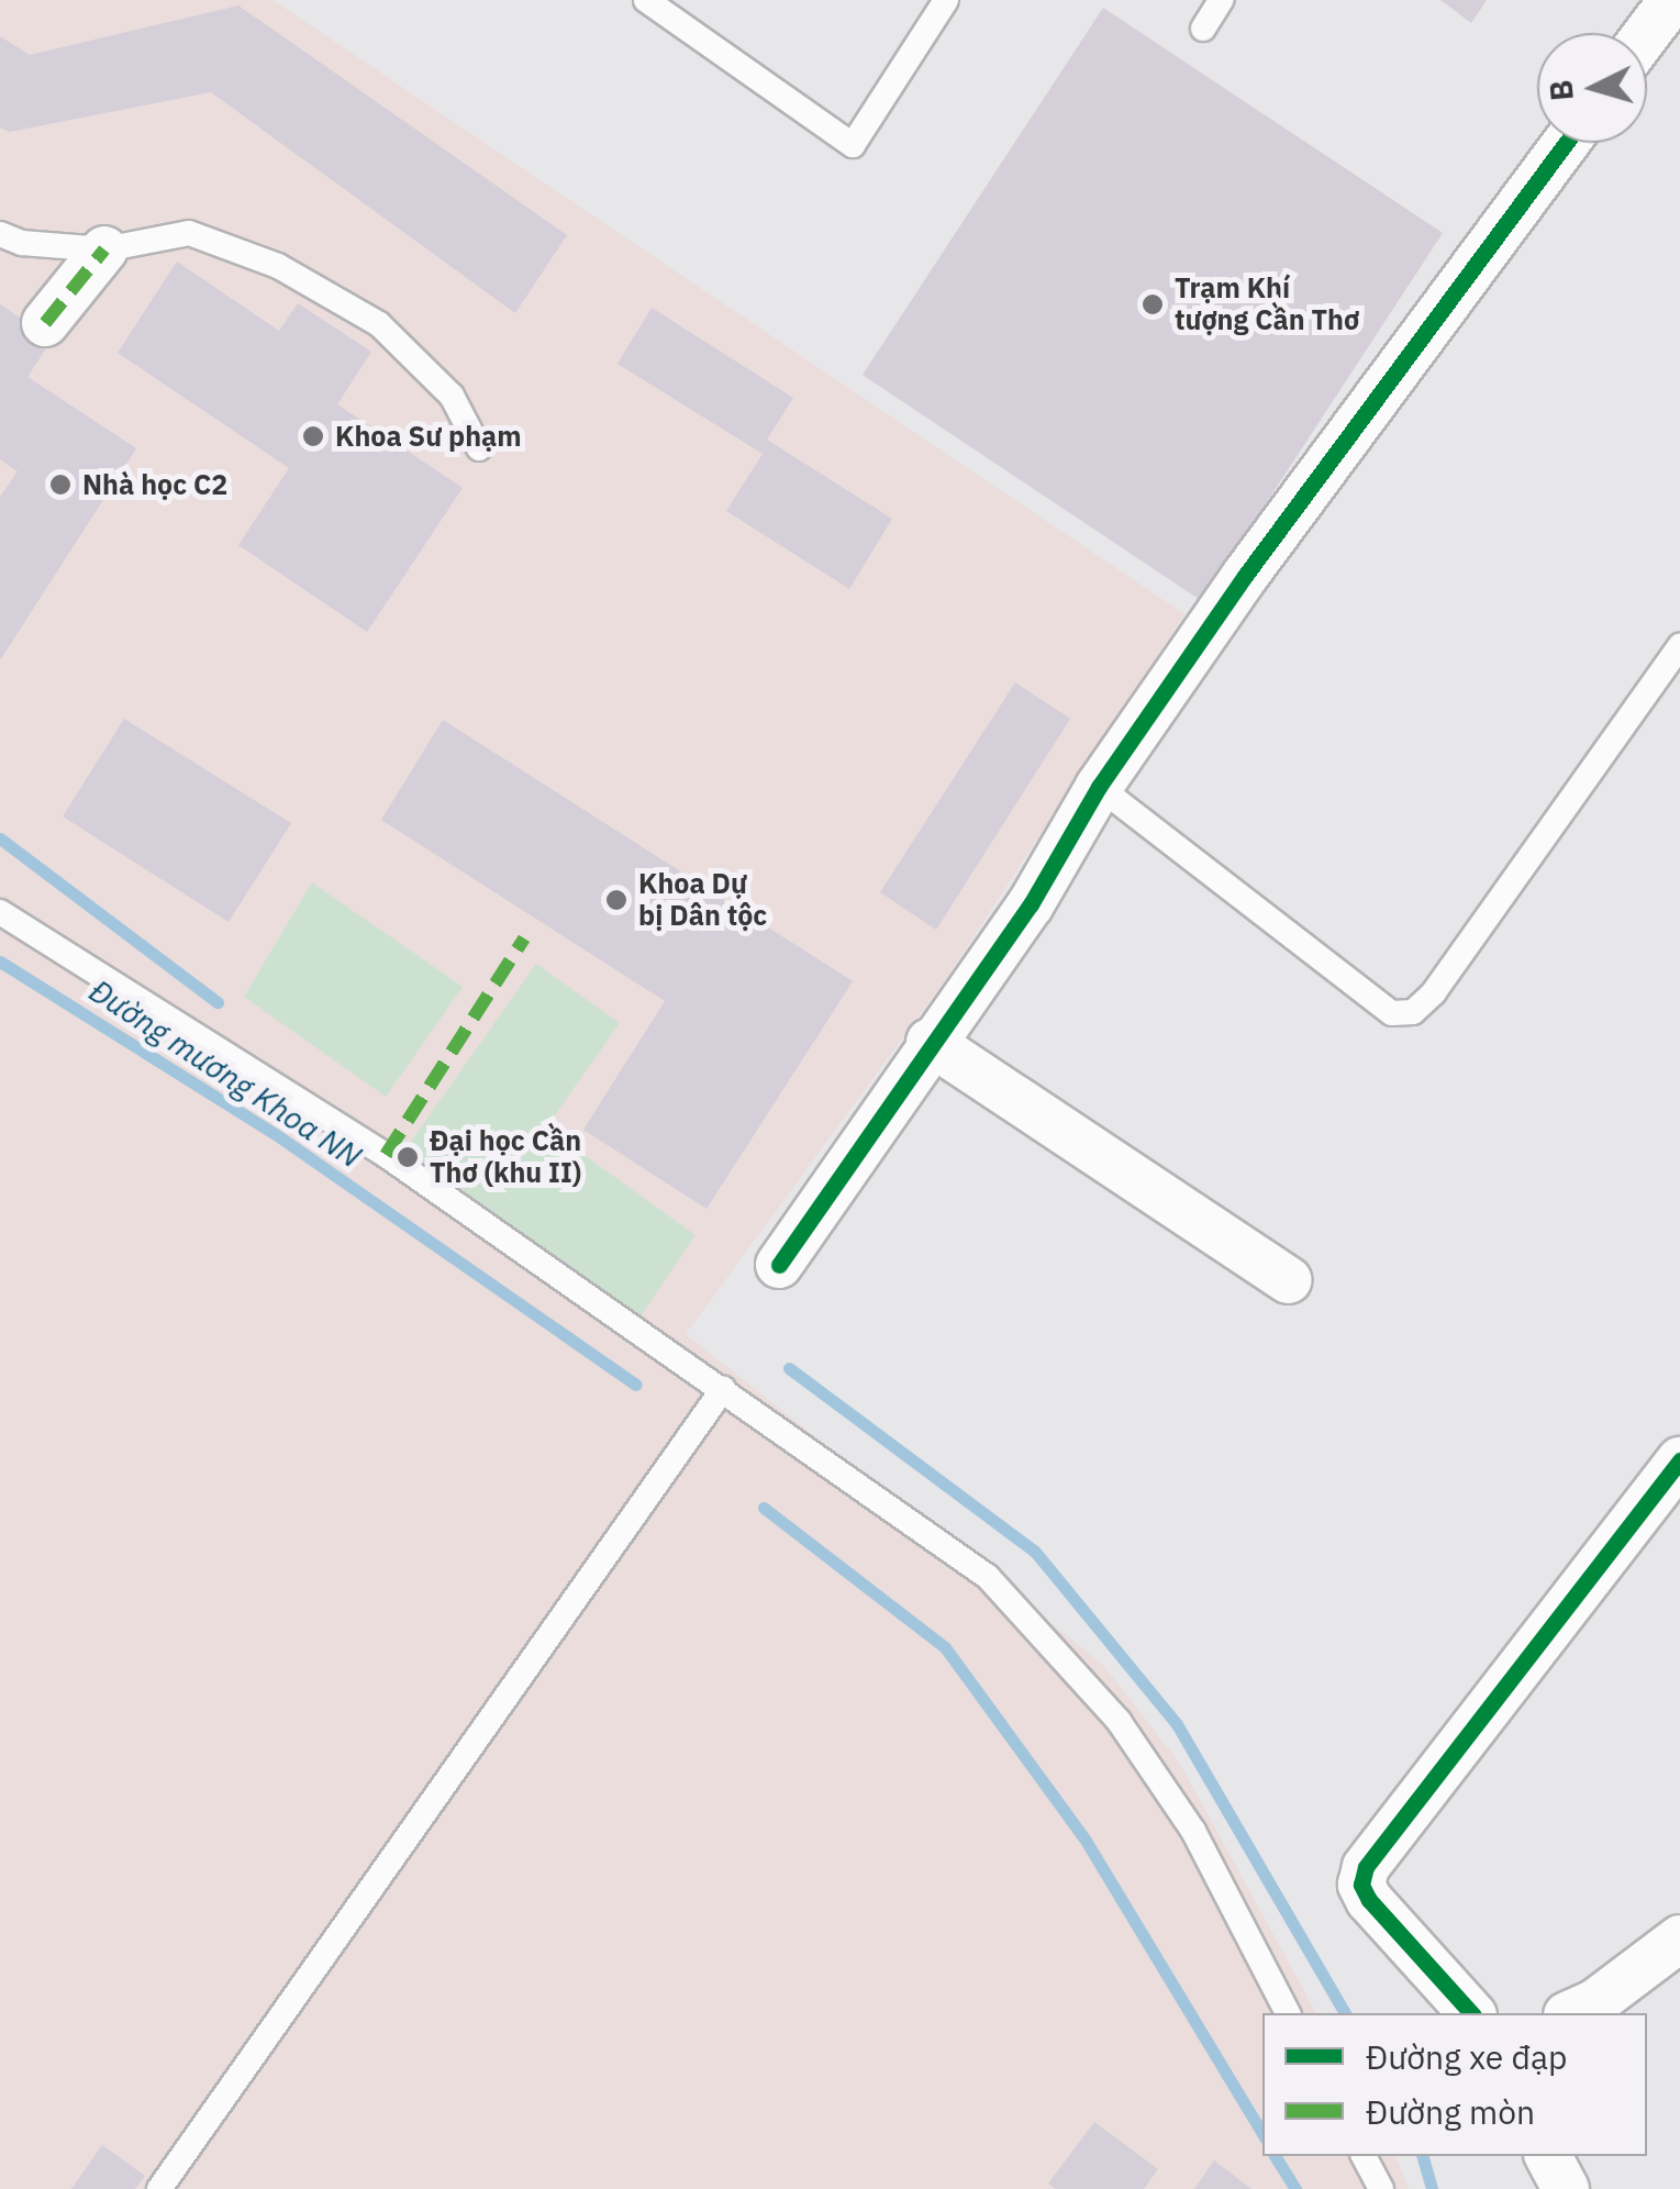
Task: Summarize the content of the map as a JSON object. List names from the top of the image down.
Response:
{
  "water": ["Đường mương Khoa NN"],
  "places": [
    "Trạm Khí tượng Cần Thơ",
    "Khoa Sư phạm",
    "Nhà học C2",
    "Khoa Dự bị Dân tộc",
    "Đại học Cần Thơ (khu II)"
  ],
  "legend": ["Đường xe đạp", "Đường mòn"],
  "north": "left"
}
